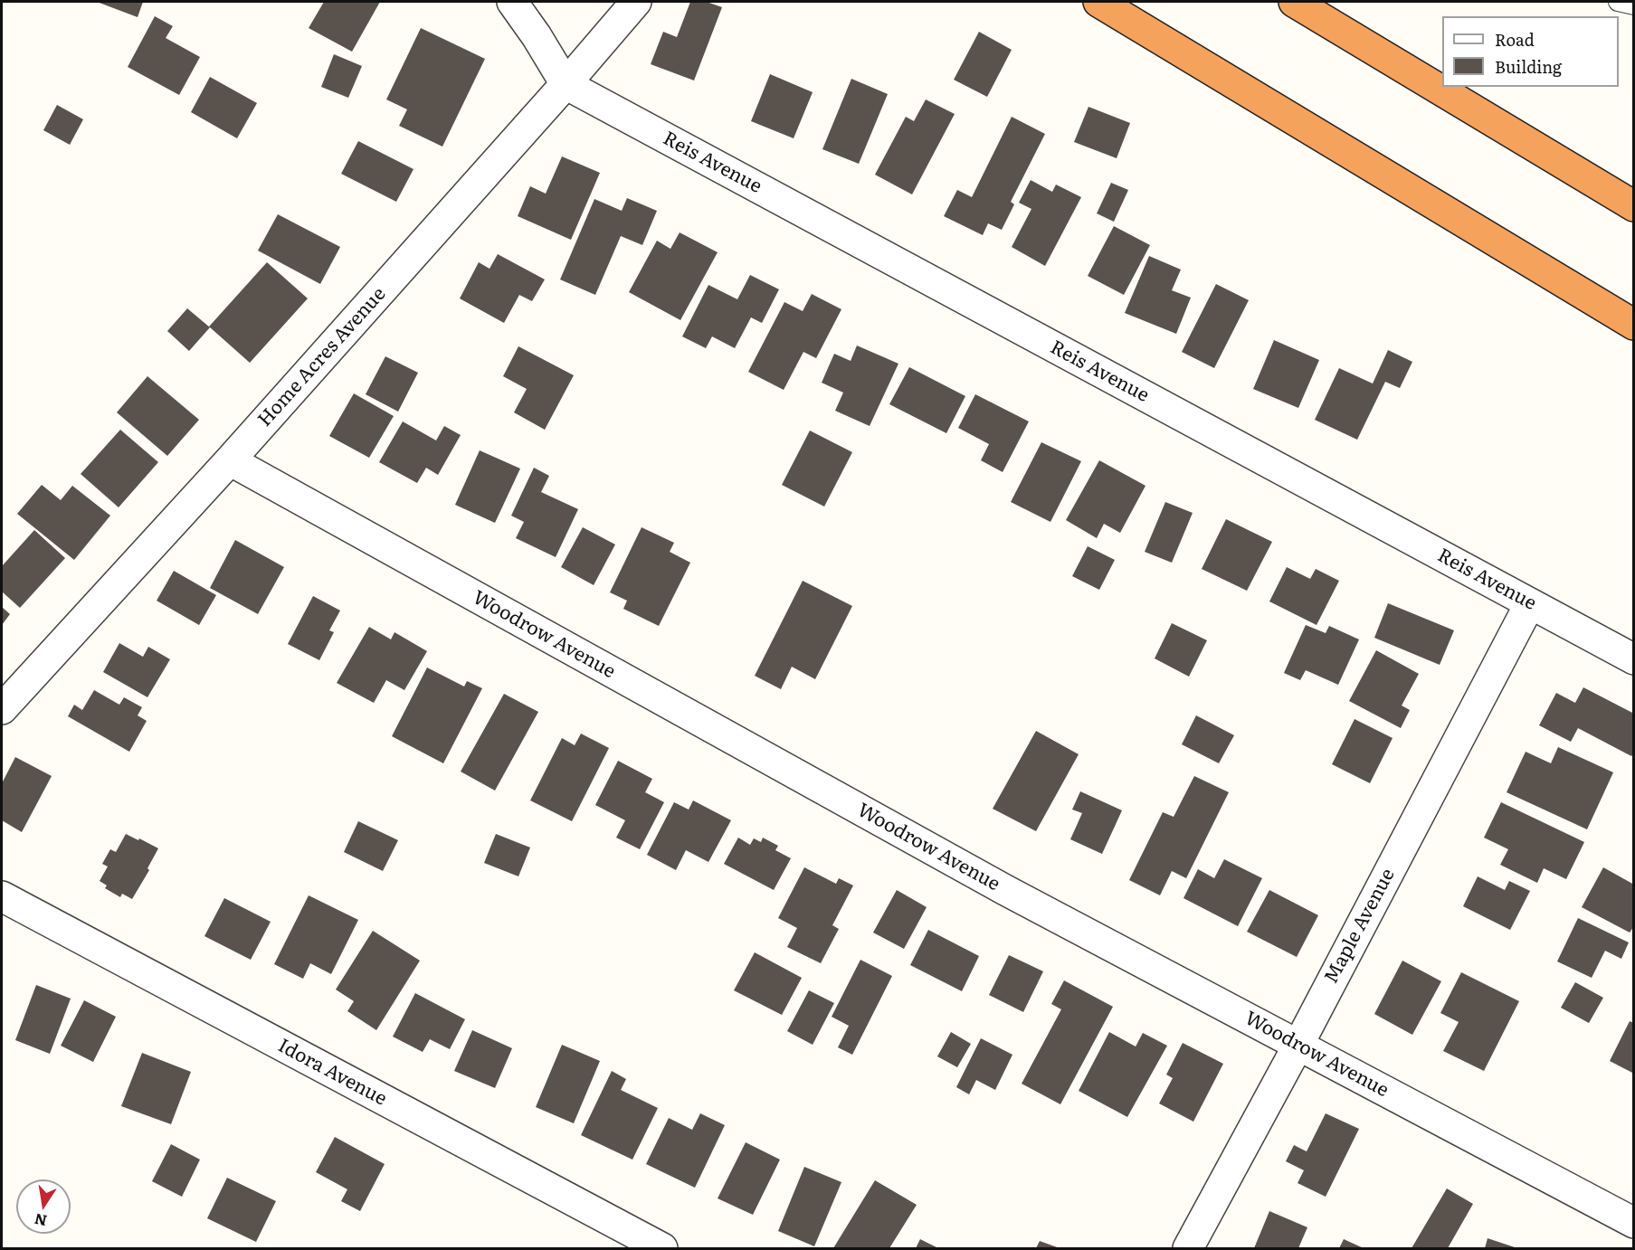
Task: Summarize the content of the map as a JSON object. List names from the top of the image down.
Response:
{
  "streets": {
    "street": [
      "Reis Avenue",
      "Home Acres Avenue",
      "Woodrow Avenue",
      "Maple Avenue",
      "Idora Avenue"
    ]
  },
  "crossings": [
    ["Reis Avenue", "Home Acres Avenue"],
    ["Reis Avenue", "Maple Avenue"],
    ["Home Acres Avenue", "Woodrow Avenue"],
    ["Woodrow Avenue", "Maple Avenue"]
  ],
  "legend": ["Road", "Building"],
  "north": "bottom"
}
